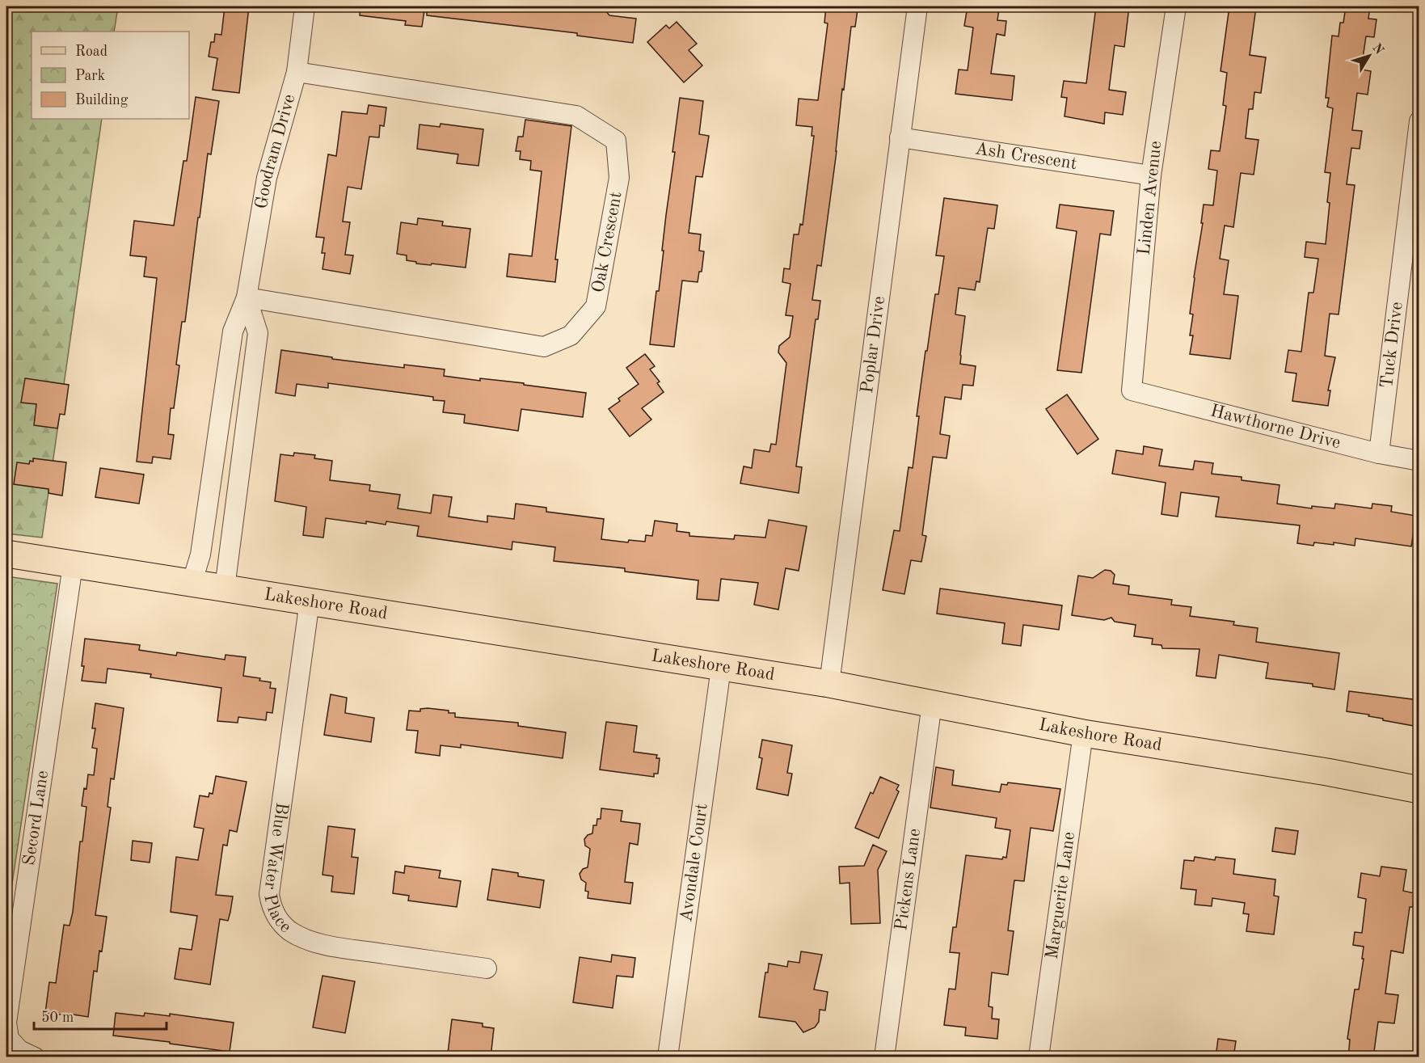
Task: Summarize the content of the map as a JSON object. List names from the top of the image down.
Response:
{
  "streets": {
    "main road": ["Lakeshore Road"],
    "street": [
      "Goodram Drive",
      "Ash Crescent",
      "Linden Avenue",
      "Oak Crescent",
      "Poplar Drive",
      "Tuck Drive",
      "Hawthorne Drive",
      "Secord Lane",
      "Avondale Court",
      "Blue Water Place",
      "Pickens Lane",
      "Marguerite Lane"
    ]
  },
  "crossings": [
    ["Goodram Drive", "Oak Crescent"],
    ["Goodram Drive", "Lakeshore Road"],
    ["Ash Crescent", "Linden Avenue"],
    ["Ash Crescent", "Poplar Drive"],
    ["Linden Avenue", "Hawthorne Drive"],
    ["Poplar Drive", "Lakeshore Road"],
    ["Tuck Drive", "Hawthorne Drive"],
    ["Lakeshore Road", "Secord Lane"],
    ["Lakeshore Road", "Avondale Court"],
    ["Lakeshore Road", "Blue Water Place"],
    ["Lakeshore Road", "Pickens Lane"],
    ["Lakeshore Road", "Marguerite Lane"]
  ],
  "legend": ["Road", "Park", "Building"],
  "scale_bar": "50 m",
  "north": "top right"
}
